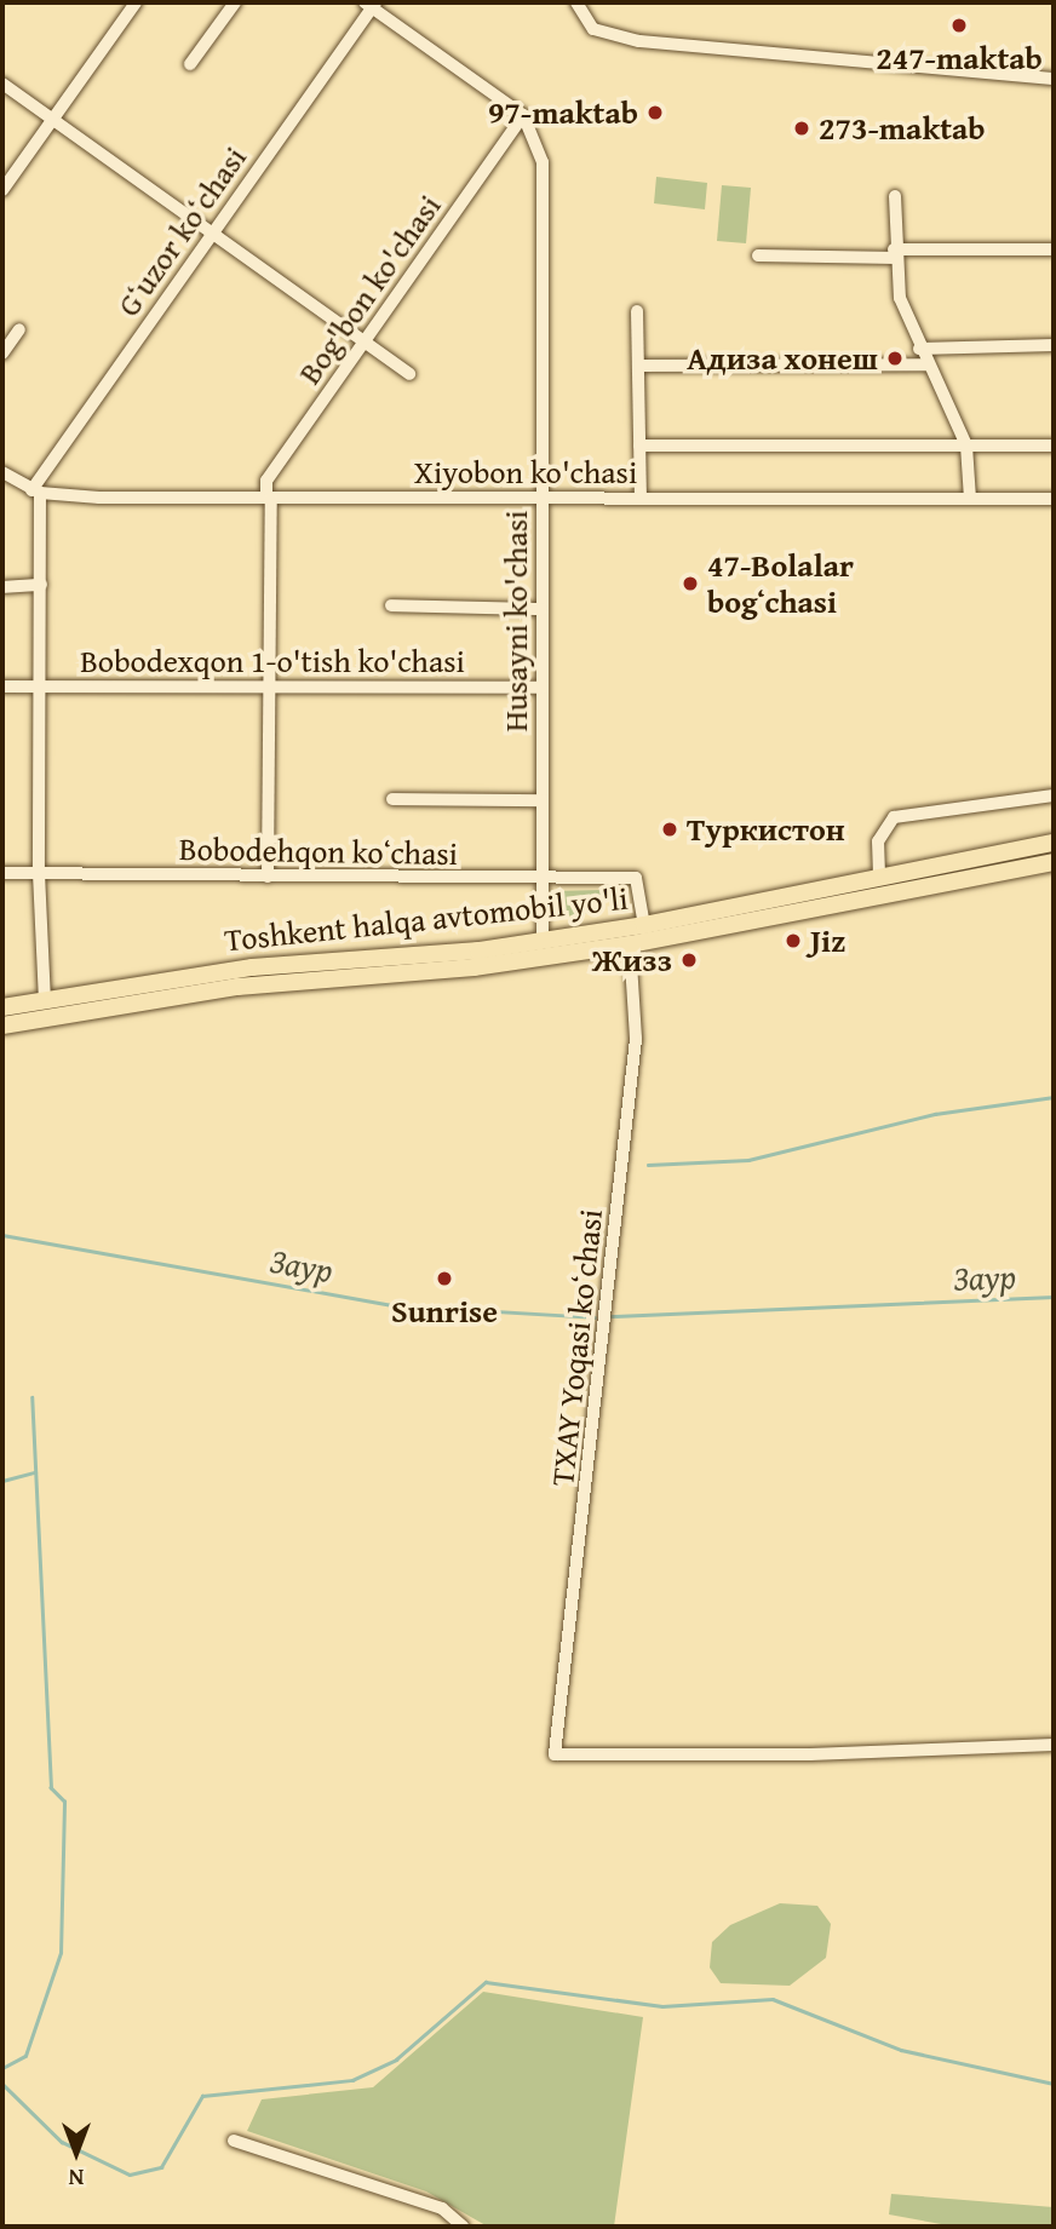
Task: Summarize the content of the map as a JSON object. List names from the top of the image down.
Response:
{
  "streets": {
    "highway": ["Toshkent halqa avtomobil yo'li"],
    "street": [
      "Gʻuzor koʻchasi",
      "Bog'bon ko'chasi",
      "Xiyobon ko'chasi",
      "Husayni ko'chasi",
      "Bobodexqon 1-o'tish ko'chasi",
      "Bobodehqon koʻchasi",
      "TXAY Yoqasi koʻchasi"
    ]
  },
  "crossings": [
    ["Gʻuzor koʻchasi", "Xiyobon ko'chasi"],
    ["Bog'bon ko'chasi", "Xiyobon ko'chasi"],
    ["Bog'bon ko'chasi", "Husayni ko'chasi"],
    ["Bog'bon ko'chasi", "Bobodexqon 1-o'tish ko'chasi"],
    ["Bog'bon ko'chasi", "Bobodehqon koʻchasi"],
    ["Xiyobon ko'chasi", "Husayni ko'chasi"],
    ["Husayni ko'chasi", "Bobodexqon 1-o'tish ko'chasi"],
    ["Husayni ko'chasi", "Bobodehqon koʻchasi"],
    ["Husayni ko'chasi", "Toshkent halqa avtomobil yo'li"],
    ["Bobodehqon koʻchasi", "Toshkent halqa avtomobil yo'li"],
    ["Toshkent halqa avtomobil yo'li", "TXAY Yoqasi koʻchasi"]
  ],
  "water": ["Заур"],
  "places": [
    "247-maktab",
    "97-maktab",
    "273-maktab",
    "Адиза хонеш",
    "47-Bolalar bogʻchasi",
    "Туркистон",
    "Jiz",
    "Жизз",
    "Sunrise"
  ],
  "north": "bottom"
}
